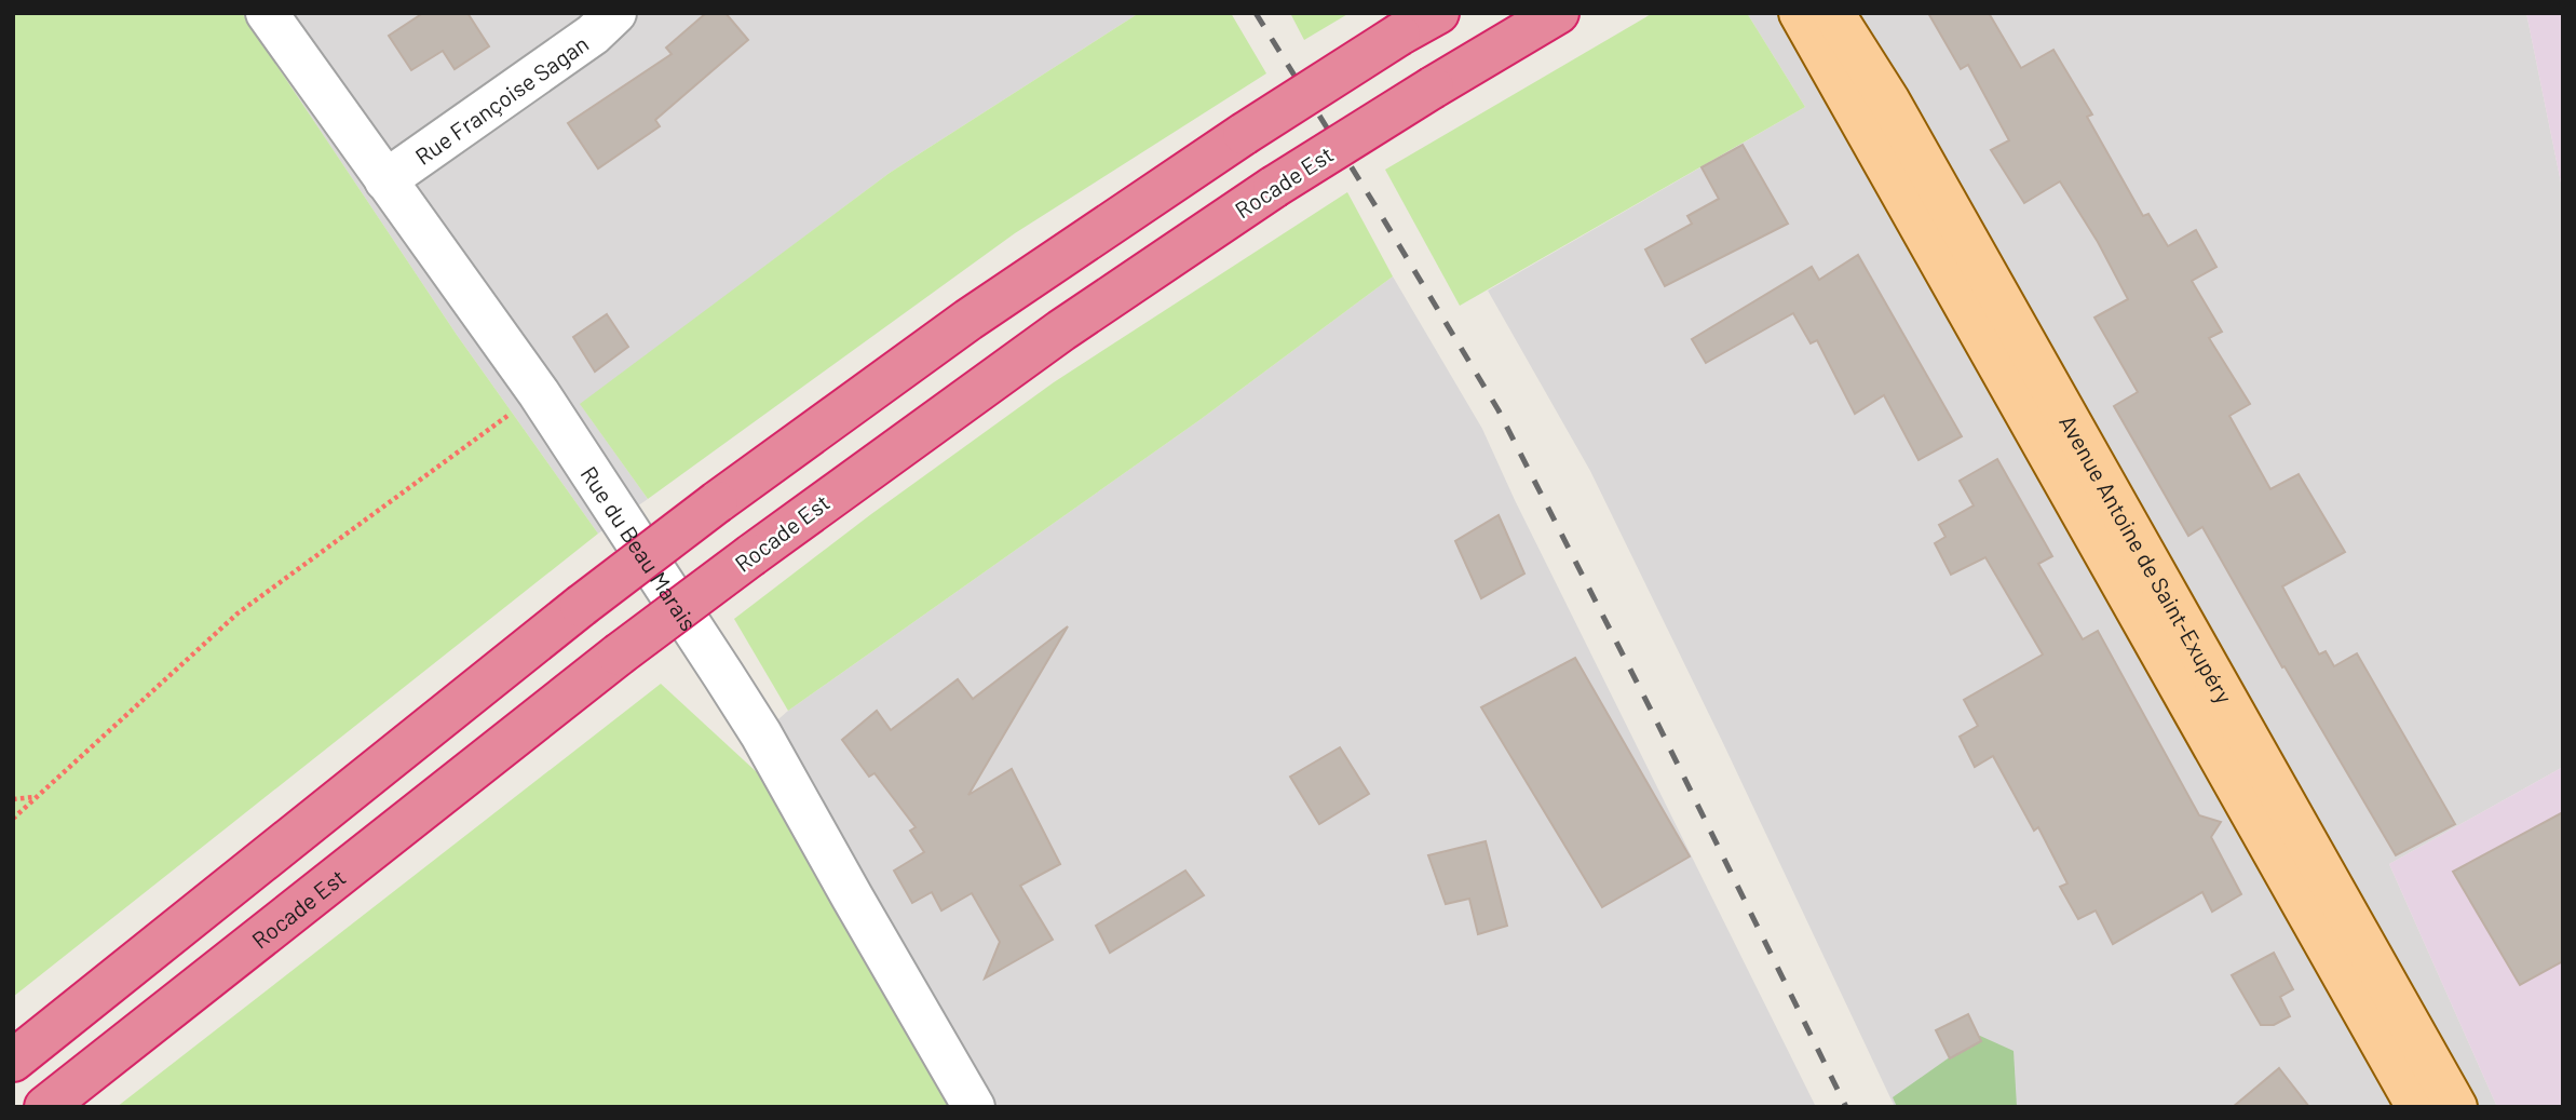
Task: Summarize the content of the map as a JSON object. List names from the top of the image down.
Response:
{
  "streets": {
    "highway": ["Rocade Est"],
    "main road": ["Avenue Antoine de Saint-Exupéry"],
    "street": ["Rue Françoise Sagan", "Rue du Beau Marais"]
  },
  "crossings": [
    ["Rue Françoise Sagan", "Rue du Beau Marais"]
  ]
}
